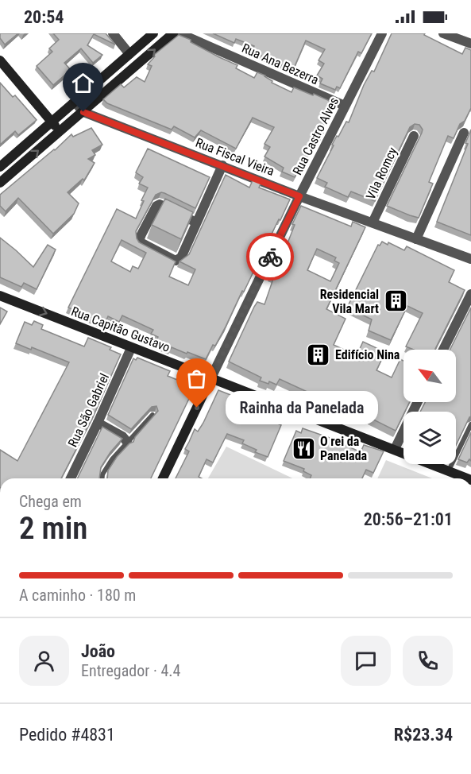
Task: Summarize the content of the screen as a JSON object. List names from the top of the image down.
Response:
{
  "streets": {
    "street": [
      "Rua Ana Bezerra",
      "Rua Castro Alves",
      "Rua Fiscal Vieira",
      "Vila Romcy",
      "Rua Capitão Gustavo",
      "Rua São Gabriel"
    ]
  },
  "crossings": [
    ["Rua Ana Bezerra", "Rua Castro Alves"],
    ["Rua Castro Alves", "Rua Fiscal Vieira"],
    ["Rua Castro Alves", "Rua Capitão Gustavo"],
    ["Rua Fiscal Vieira", "Vila Romcy"],
    ["Rua Capitão Gustavo", "Rua São Gabriel"]
  ],
  "places": {
    "building": ["Residencial Vila Mart", "Edifício Nina"],
    "other": ["Rainha da Panelada"],
    "restaurant": ["O rei da Panelada"]
  },
  "north": "top left",
  "page": {
    "status": "20:54",
    "bubble": "Rainha da Panelada",
    "heading": ["2 min", "Chega em", "20:56–21:01"],
    "panel": [
      "João",
      "Entregador · 4.4",
      "Pedido #4831",
      "R$23.34"
    ],
    "bar": "A caminho · 180 m"
  }
}
